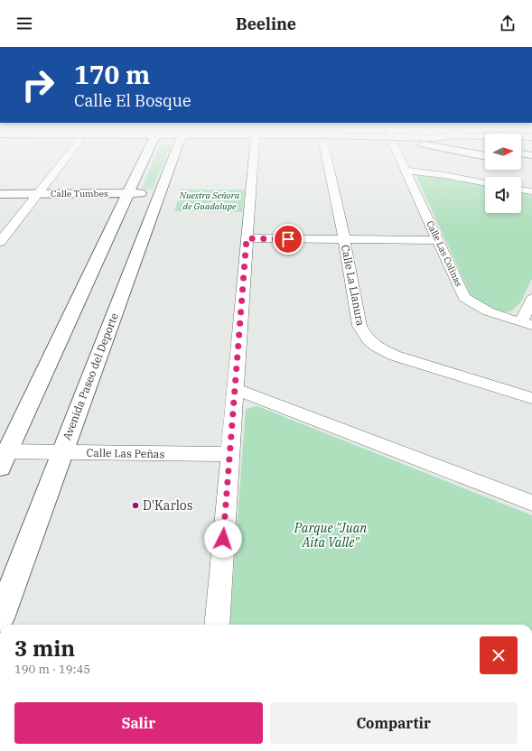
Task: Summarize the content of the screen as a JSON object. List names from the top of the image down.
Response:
{
  "streets": {
    "main road": ["Calle Tumbes", "Avenida Paseo del Deporte"],
    "street": ["Calle Las Colinas", "Calle La Llanura", "Calle Las Peñas"]
  },
  "crossings": [
    ["Calle Tumbes", "Avenida Paseo del Deporte"],
    ["Avenida Paseo del Deporte", "Calle Las Peñas"]
  ],
  "parks": ["Nuestra Señora de Guadalupe", "Parque \"Juan Aita Valle\""],
  "places": ["D'Karlos"],
  "north": "right",
  "page": {
    "header": "Beeline",
    "turn": ["170 m", "Calle El Bosque"],
    "heading": ["3 min", "190 m · 19:45"],
    "buttons": ["Salir", "Compartir"]
  }
}
